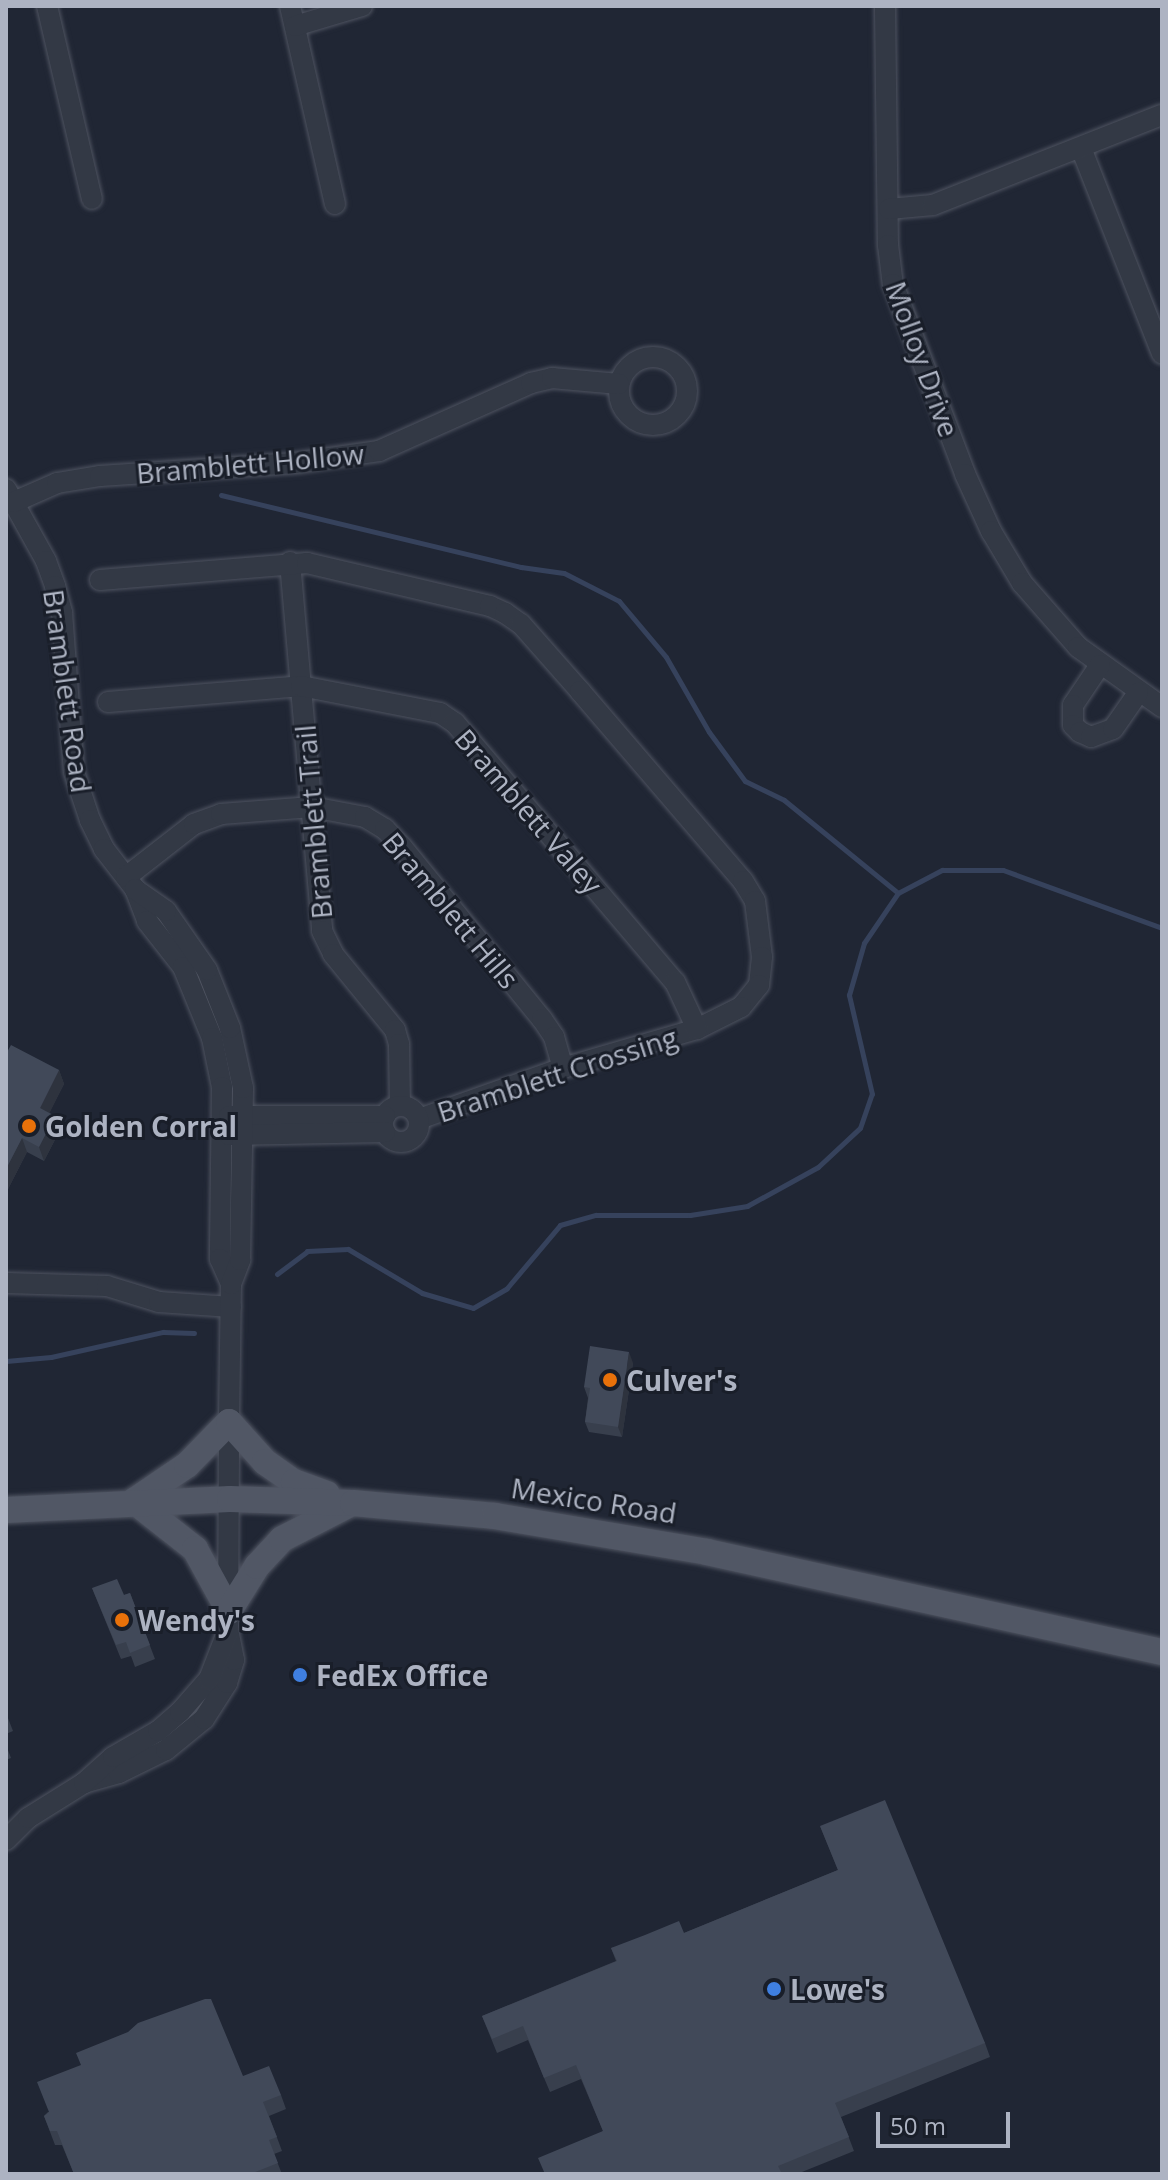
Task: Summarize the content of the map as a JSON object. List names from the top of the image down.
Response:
{
  "streets": {
    "main road": ["Mexico Road"],
    "street": [
      "Molloy Drive",
      "Bramblett Hollow",
      "Bramblett Road",
      "Bramblett Valey",
      "Bramblett Trail",
      "Bramblett Hills",
      "Bramblett Crossing"
    ]
  },
  "crossings": [
    ["Bramblett Hollow", "Bramblett Road"],
    ["Bramblett Road", "Bramblett Hills"],
    ["Bramblett Road", "Mexico Road"],
    ["Bramblett Valey", "Bramblett Trail"],
    ["Bramblett Valey", "Bramblett Crossing"],
    ["Bramblett Trail", "Bramblett Hills"],
    ["Bramblett Trail", "Bramblett Crossing"],
    ["Bramblett Hills", "Bramblett Crossing"]
  ],
  "places": [
    "Golden Corral",
    "Culver's",
    "Wendy's",
    "FedEx Office",
    "Lowe's"
  ],
  "scale_bar": "50 m"
}
